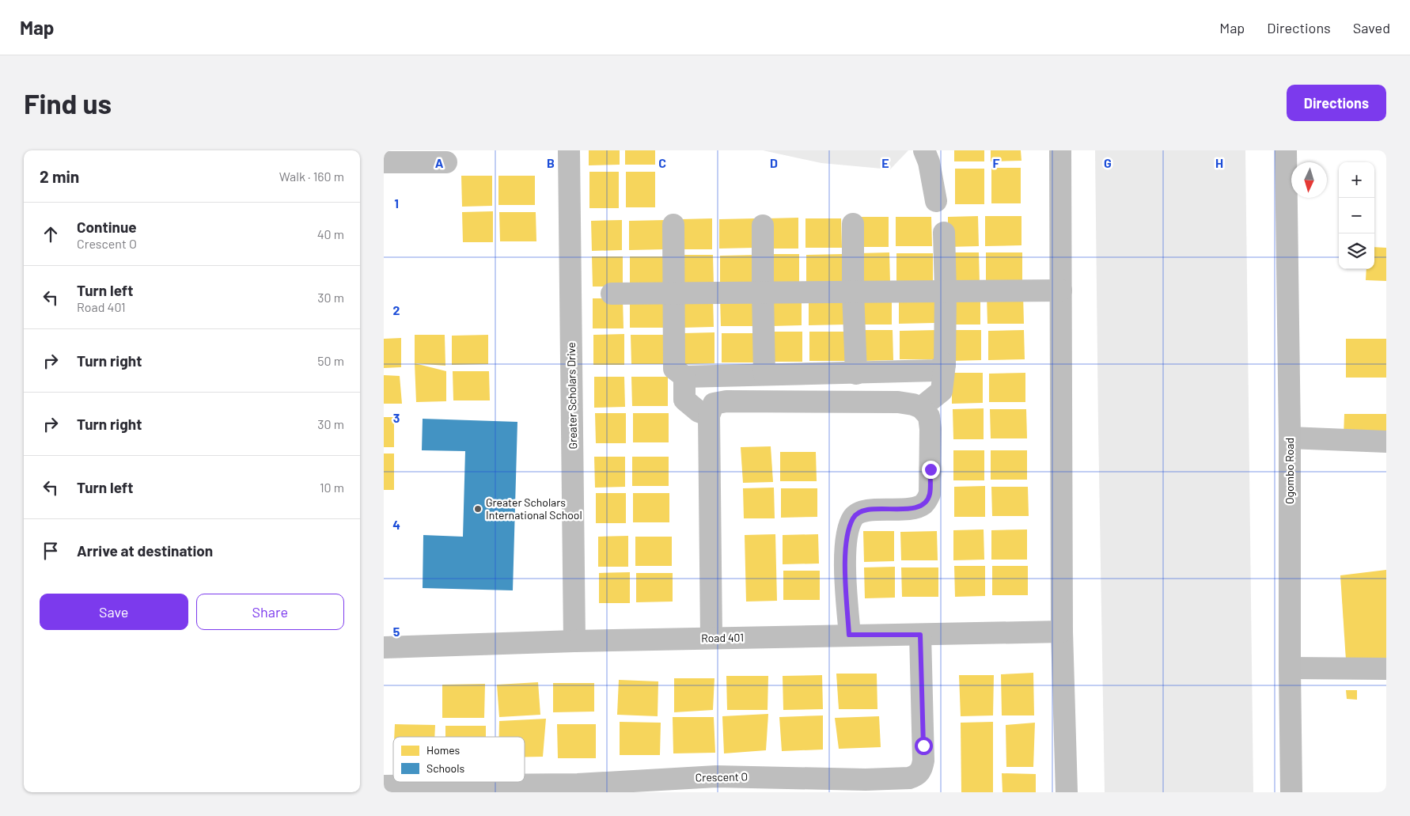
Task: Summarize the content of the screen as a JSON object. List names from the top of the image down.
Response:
{
  "streets": {
    "main road": ["Ogombo Road"],
    "street": ["Greater Scholars Drive", "Road 401", "Crescent O"]
  },
  "crossings": [
    ["Greater Scholars Drive", "Road 401"],
    ["Road 401", "Crescent O"]
  ],
  "places": ["Greater Scholars International School"],
  "legend": ["Homes", "Schools"],
  "north": "bottom",
  "page": {
    "header": "Map",
    "nav": ["Map", "Directions", "Saved"],
    "buttons": [
      "Directions",
      ["Save", "Share"]
    ],
    "title": "Find us",
    "heading": ["2 min", "Walk · 160 m"],
    "map_buttons": ["+", "−"],
    "list": [
      ["Continue", "Crescent O", "40 m"],
      ["Turn left", "Road 401", "30 m"],
      ["Turn right", "50 m"],
      ["Turn right", "30 m"],
      ["Turn left", "10 m"],
      "Arrive at destination"
    ]
  },
  "grid": {
    "columns": [
      "A",
      "B",
      "C",
      "D",
      "E",
      "F",
      "G",
      "H"
    ],
    "rows": [
      "1",
      "2",
      "3",
      "4",
      "5"
    ]
  }
}
